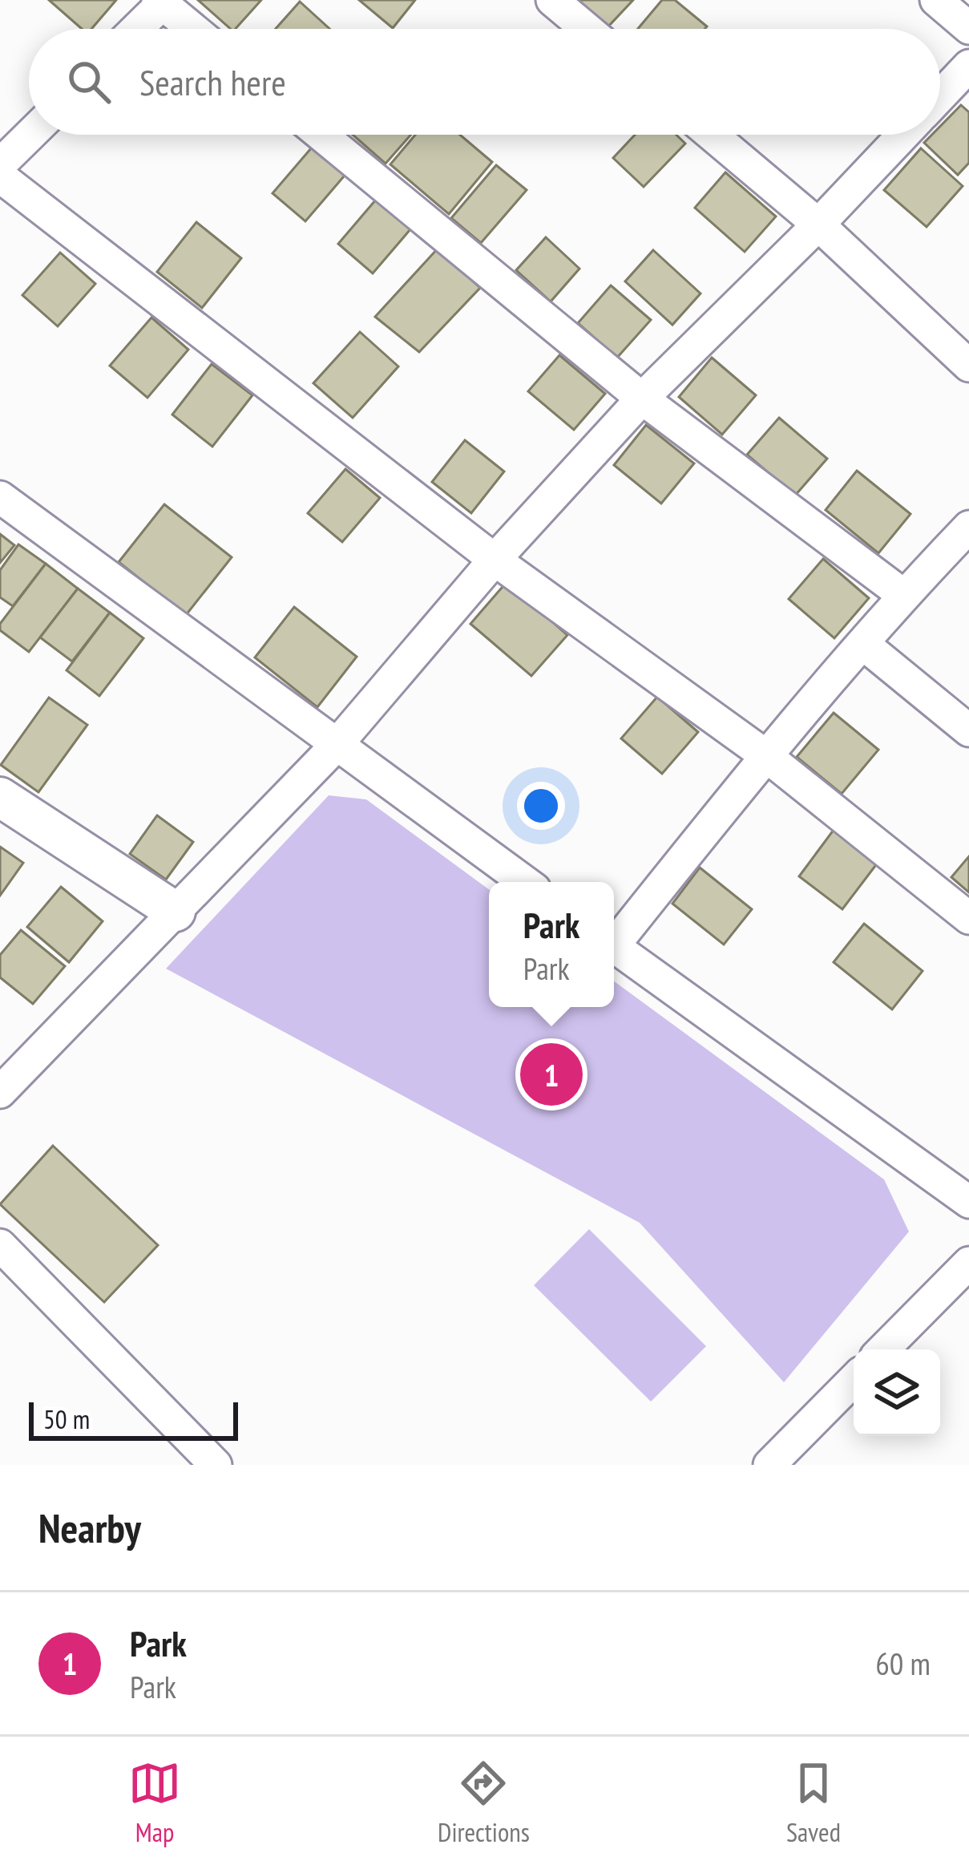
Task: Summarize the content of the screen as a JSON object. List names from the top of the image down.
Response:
{
  "scale_bar": "50 m",
  "page": {
    "search": "Search here",
    "popup": ["Park", "Park"],
    "pins": "1",
    "scale": "50 m",
    "heading": "Nearby",
    "list": [
      {
        "mark": "1",
        "name": "Park",
        "note": "Park",
        "value": "60 m"
      }
    ],
    "nav": ["Map", "Directions", "Saved"]
  }
}
